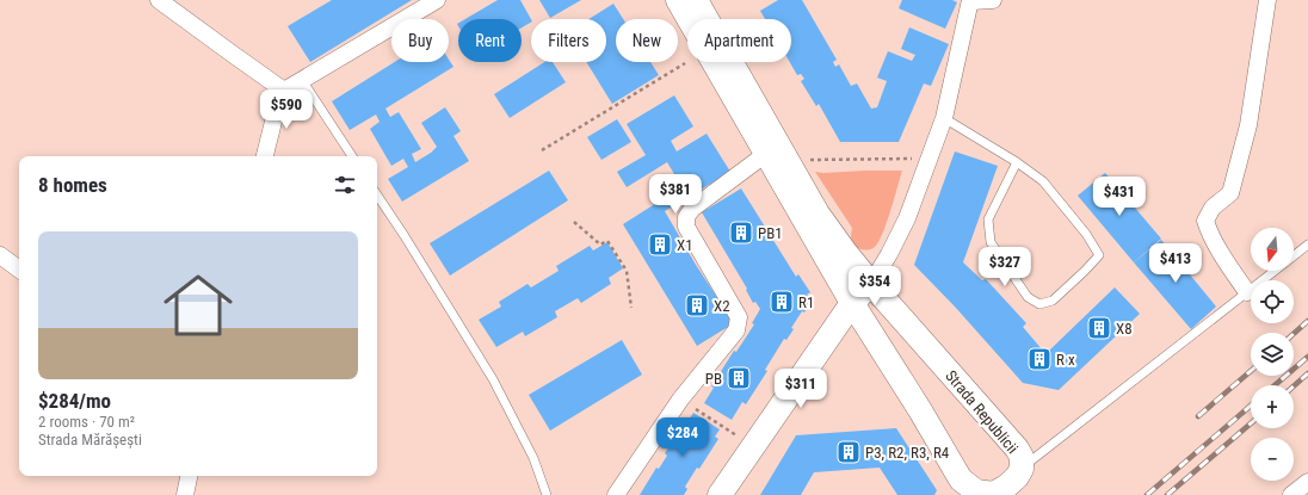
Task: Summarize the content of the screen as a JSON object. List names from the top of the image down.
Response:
{
  "streets": {
    "street": ["Strada Republicii"]
  },
  "places": {
    "building": [
      "PB1",
      "X1",
      "R1",
      "X2",
      "X8",
      "R x",
      "PB",
      "P3, R2, R3, R4"
    ]
  },
  "north": "bottom",
  "page": {
    "chip": [
      "Buy",
      "Rent",
      "Filters",
      "New",
      "Apartment"
    ],
    "price": [
      "$590",
      "$381",
      "$431",
      "$413",
      "$327",
      "$354",
      "$311",
      "$284"
    ],
    "heading": "8 homes",
    "list": [
      {
        "name": "$284/mo",
        "note": "2 rooms · 70 m² · Strada Mărășești"
      }
    ],
    "map_buttons": ["+", "−"]
  }
}
